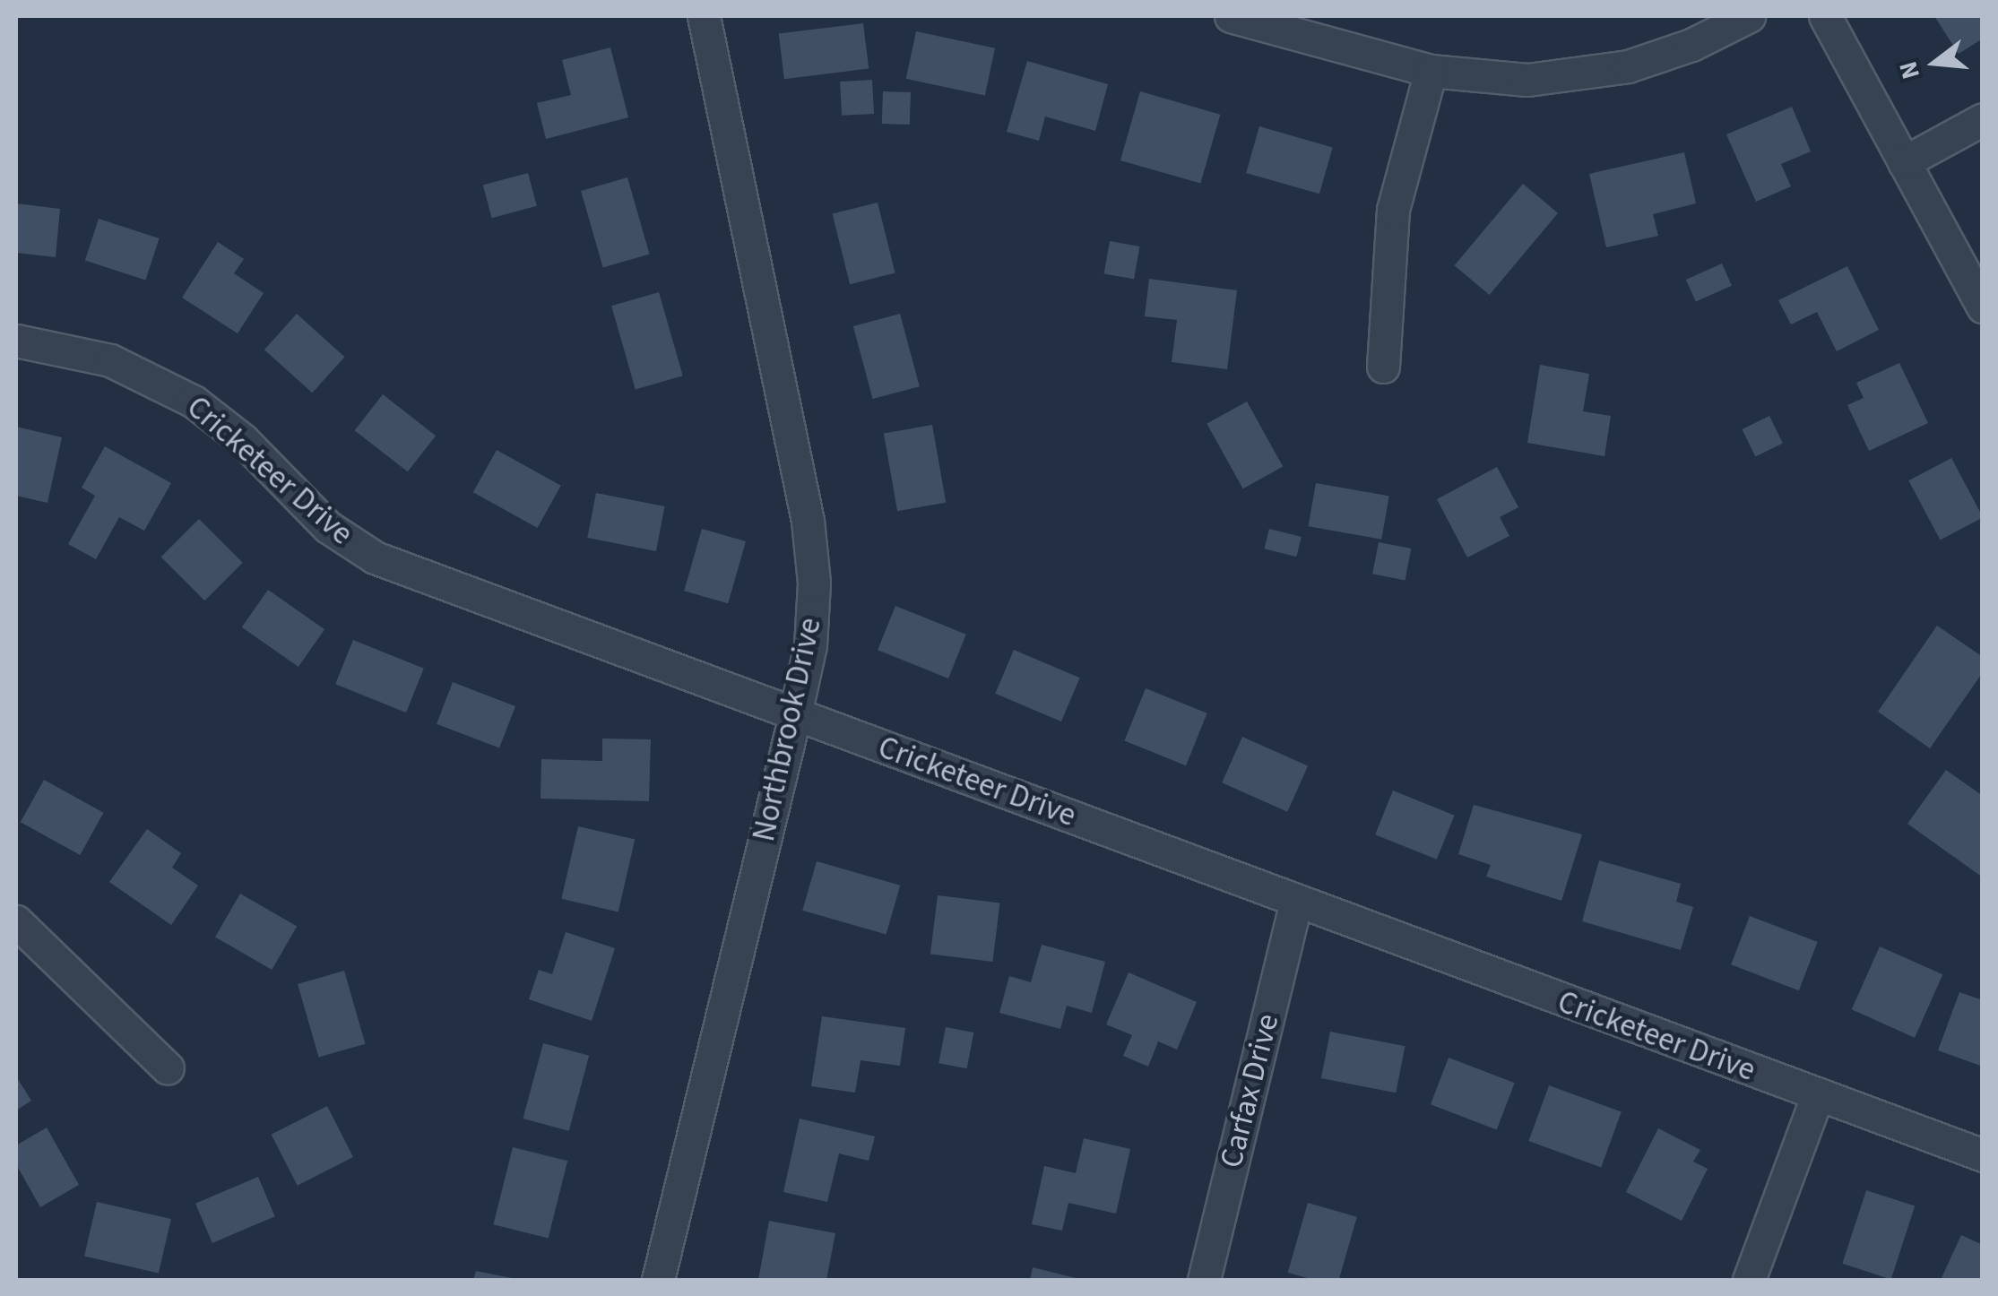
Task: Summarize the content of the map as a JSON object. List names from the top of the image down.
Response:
{
  "streets": {
    "street": ["Cricketeer Drive", "Northbrook Drive", "Carfax Drive"]
  },
  "crossings": [
    ["Cricketeer Drive", "Northbrook Drive"],
    ["Cricketeer Drive", "Carfax Drive"]
  ],
  "north": "left"
}
